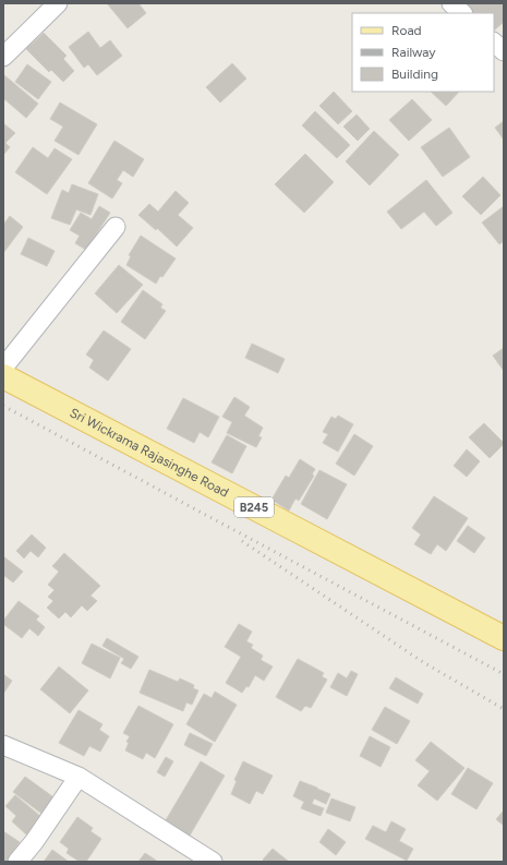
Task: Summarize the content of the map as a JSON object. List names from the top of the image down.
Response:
{
  "streets": {
    "main road": ["Sri Wickrama Rajasinghe Road", "B245"]
  },
  "legend": ["Road", "Railway", "Building"]
}
